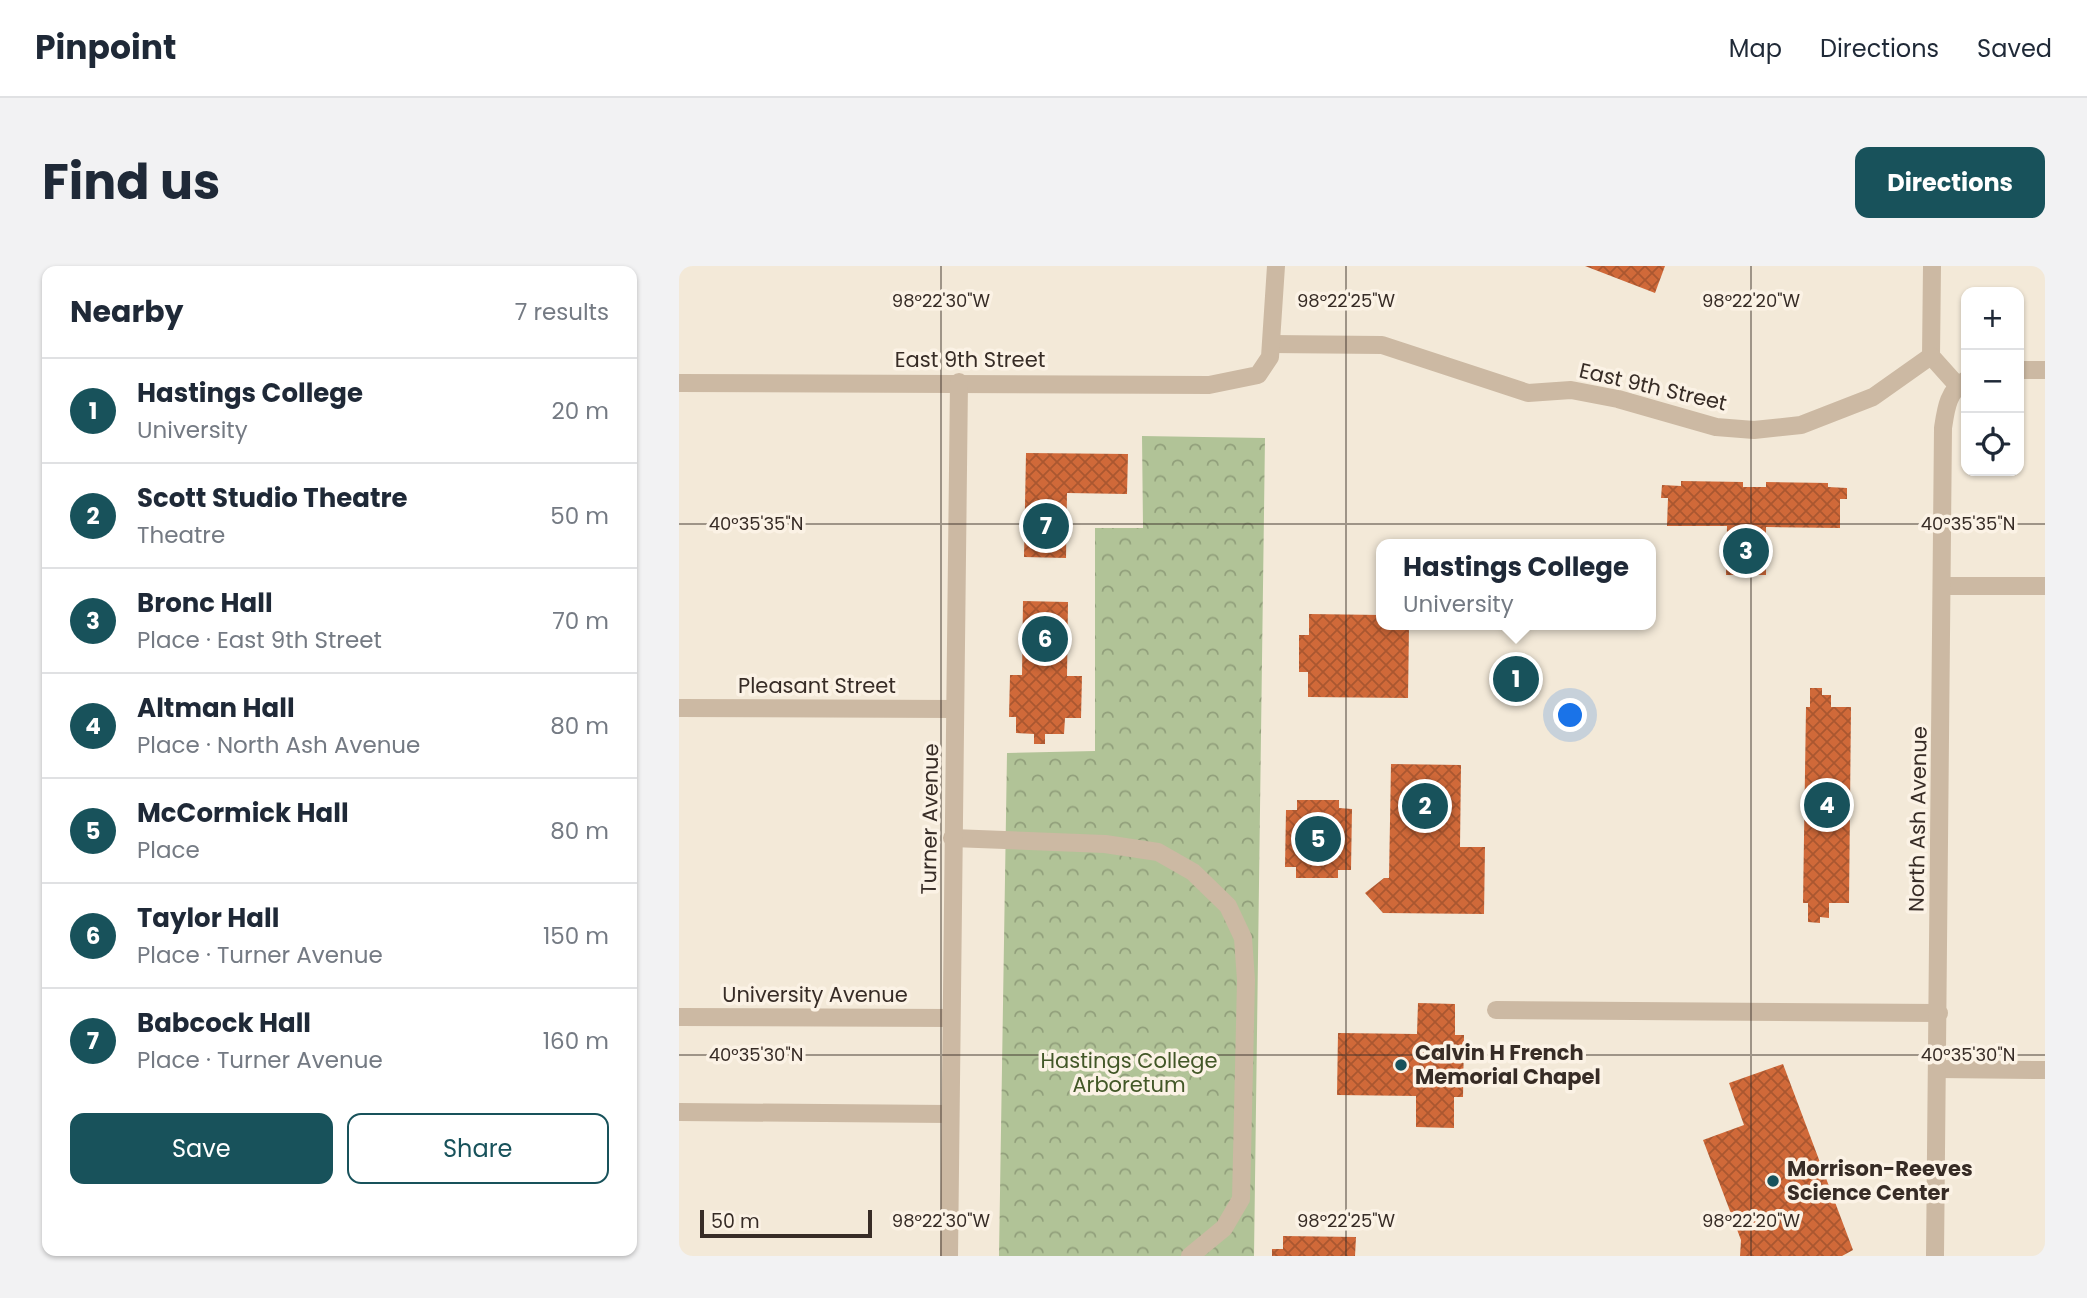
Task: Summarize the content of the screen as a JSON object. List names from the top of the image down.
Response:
{
  "streets": {
    "street": [
      "East 9th Street",
      "Pleasant Street",
      "Turner Avenue",
      "North Ash Avenue",
      "University Avenue"
    ]
  },
  "crossings": [
    ["East 9th Street", "Turner Avenue"],
    ["Pleasant Street", "Turner Avenue"],
    ["Turner Avenue", "University Avenue"]
  ],
  "parks": ["Hastings College Arboretum"],
  "places": ["Calvin H French Memorial Chapel", "Morrison-Reeves Science Center"],
  "scale_bar": "50 m",
  "page": {
    "header": "Pinpoint",
    "nav": ["Map", "Directions", "Saved"],
    "title": "Find us",
    "buttons": [
      "Directions",
      ["Save", "Share"]
    ],
    "heading": ["Nearby", "7 results"],
    "map_buttons": ["+", "−"],
    "list": [
      {
        "mark": "1",
        "name": "Hastings College",
        "note": "University",
        "value": "20 m"
      },
      {
        "mark": "2",
        "name": "Scott Studio Theatre",
        "note": "Theatre",
        "value": "50 m"
      },
      {
        "mark": "3",
        "name": "Bronc Hall",
        "note": "Place · East 9th Street",
        "value": "70 m"
      },
      {
        "mark": "4",
        "name": "Altman Hall",
        "note": "Place · North Ash Avenue",
        "value": "80 m"
      },
      {
        "mark": "5",
        "name": "McCormick Hall",
        "note": "Place",
        "value": "80 m"
      },
      {
        "mark": "6",
        "name": "Taylor Hall",
        "note": "Place · Turner Avenue",
        "value": "150 m"
      },
      {
        "mark": "7",
        "name": "Babcock Hall",
        "note": "Place · Turner Avenue",
        "value": "160 m"
      }
    ],
    "pins": [
      "7",
      "3",
      "6",
      "1",
      "4",
      "2",
      "5"
    ],
    "popup": ["Hastings College", "University"],
    "scale": "50 m"
  },
  "coordinates": [
    "98°22'30\"W",
    "98°22'25\"W",
    "98°22'20\"W",
    "40°35'35\"N",
    "40°35'30\"N"
  ]
}
